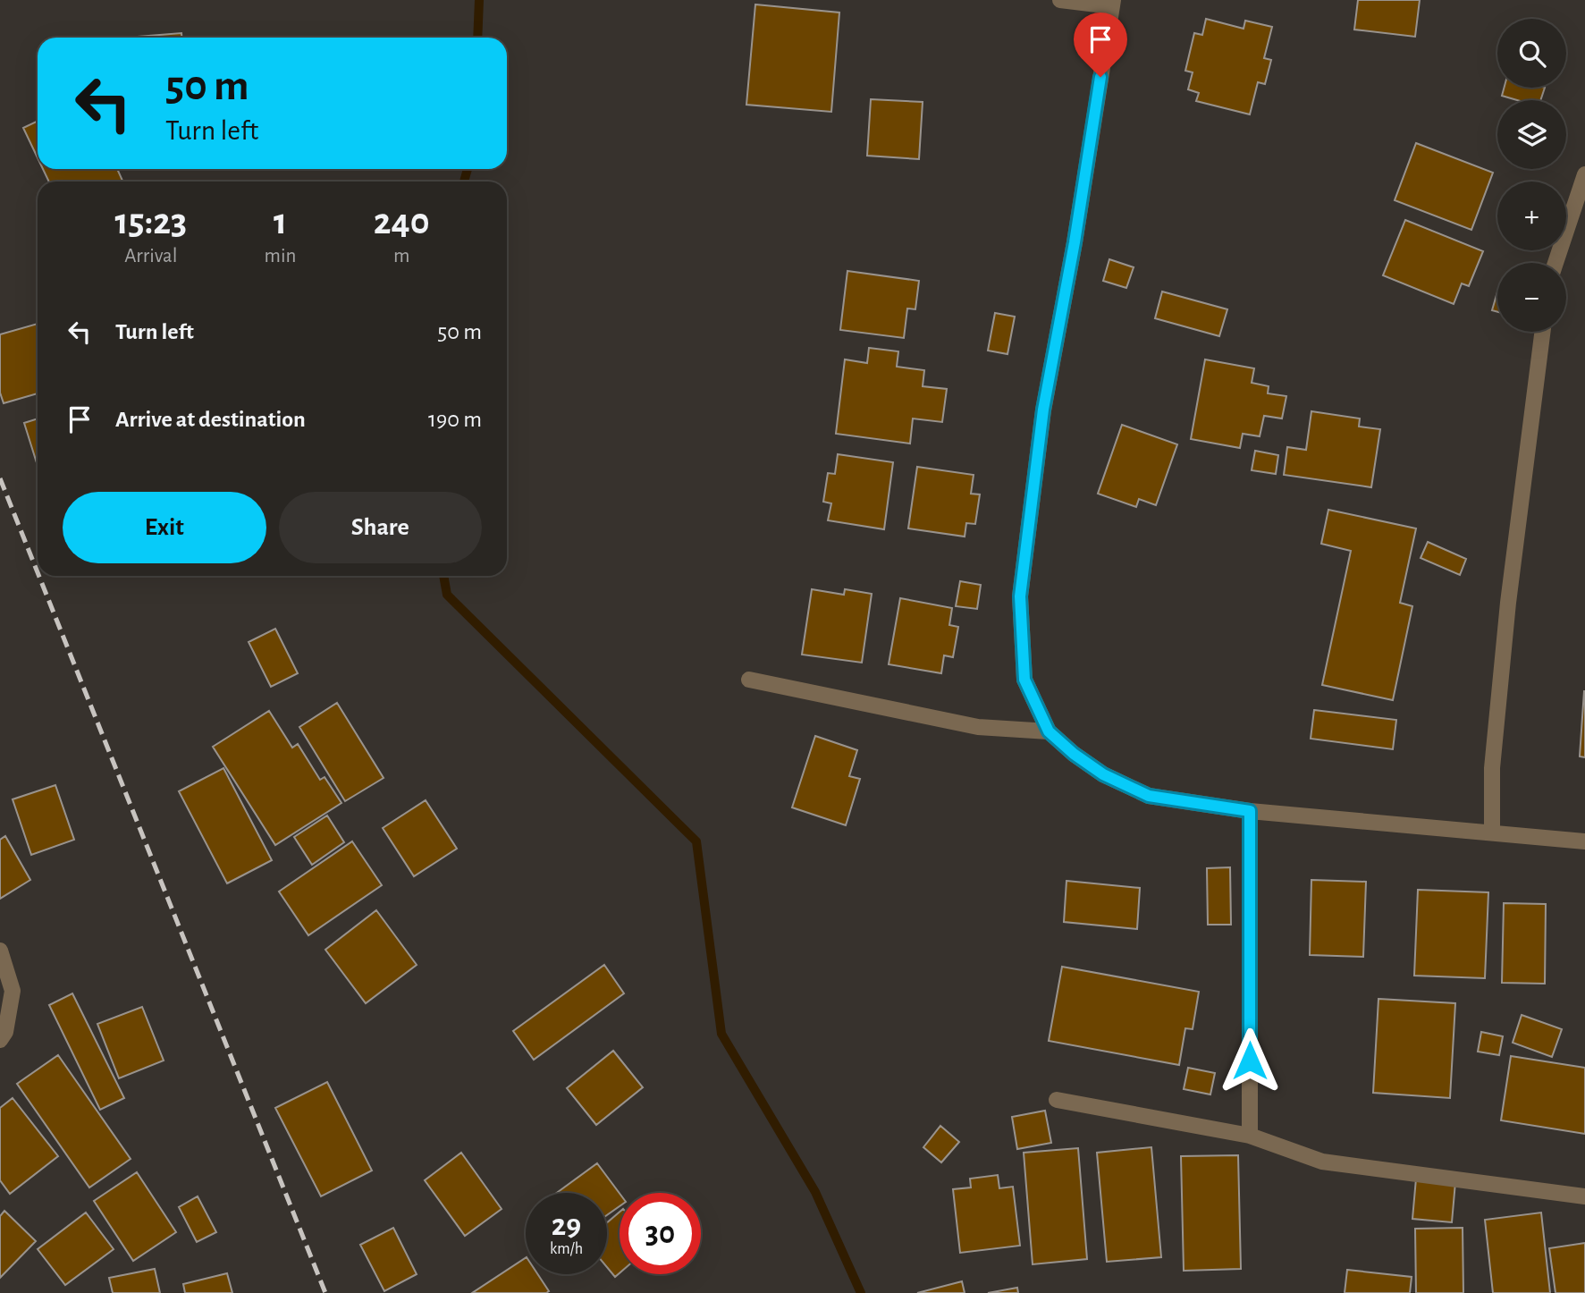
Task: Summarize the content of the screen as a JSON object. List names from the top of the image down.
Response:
{
  "page": {
    "map_buttons": ["+", "−"],
    "turn": ["50 m", "Turn left"],
    "eta": [
      "15:23",
      "Arrival",
      "1",
      "min",
      "240",
      "m"
    ],
    "list": [
      {
        "name": "Turn left",
        "value": "50 m"
      },
      {
        "name": "Arrive at destination",
        "value": "190 m"
      }
    ],
    "buttons": ["Exit", "Share"],
    "speed": "29 km/h",
    "limit": "30"
  }
}
